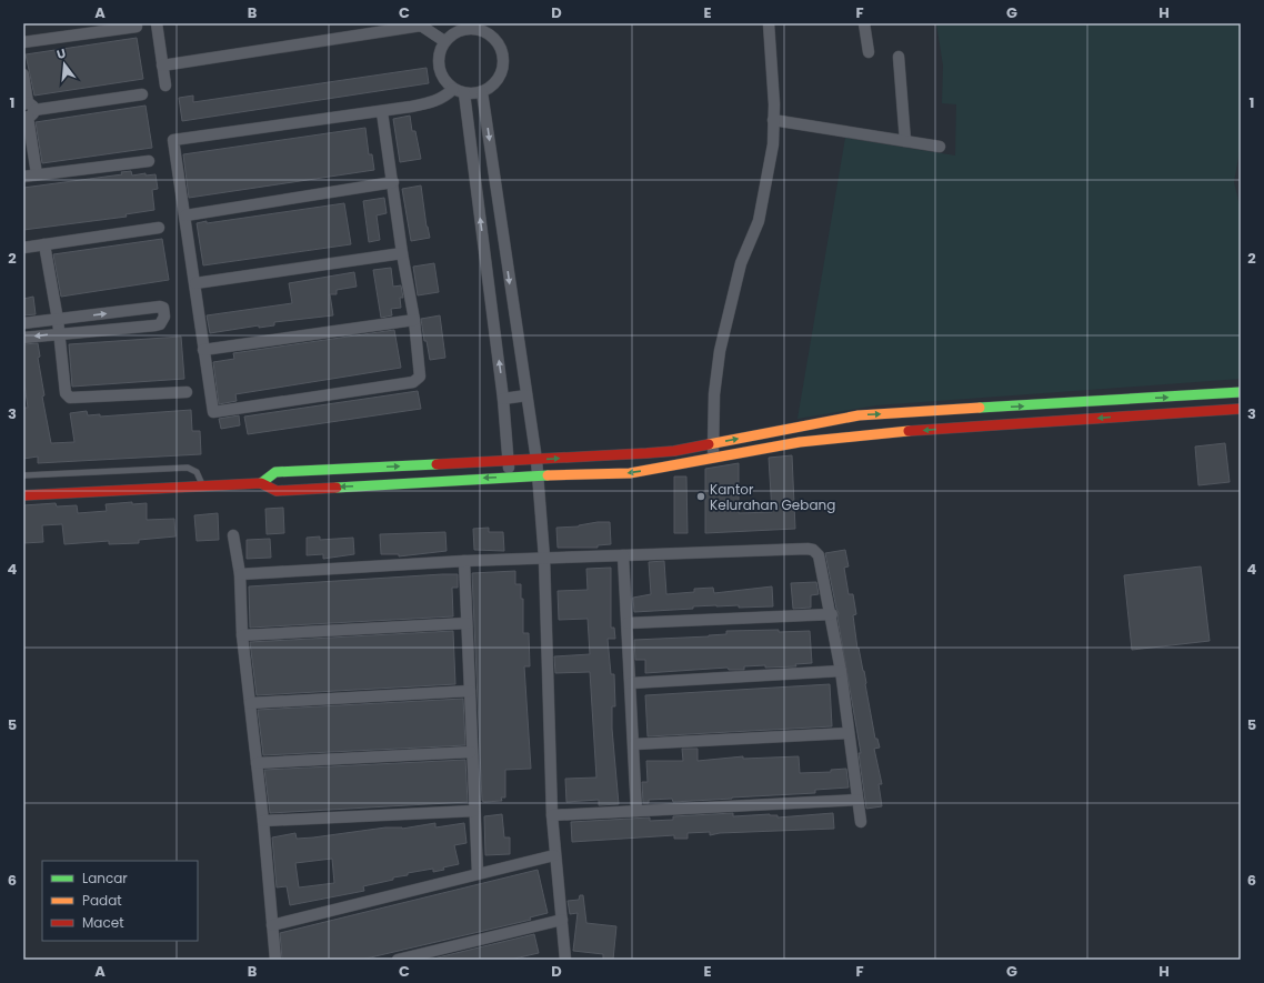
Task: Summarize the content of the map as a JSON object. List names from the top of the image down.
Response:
{
  "places": ["Kantor Kelurahan Gebang"],
  "legend": ["Lancar", "Padat", "Macet"],
  "north": "top",
  "grid": {
    "columns": [
      "A",
      "B",
      "C",
      "D",
      "E",
      "F",
      "G",
      "H"
    ],
    "rows": [
      "1",
      "2",
      "3",
      "4",
      "5",
      "6"
    ]
  }
}
